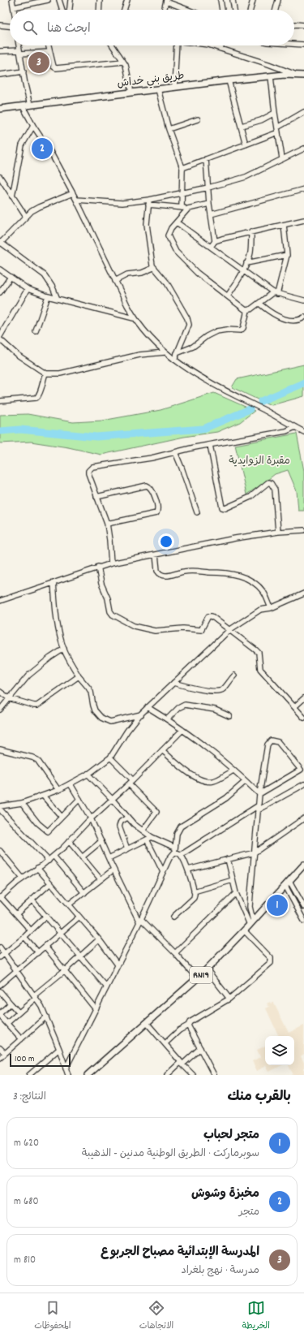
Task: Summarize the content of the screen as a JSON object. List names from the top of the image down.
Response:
{
  "streets": {
    "main road": ["طريق بني خداش", "RN19"]
  },
  "parks": ["مقبرة الزوايدية"],
  "scale_bar": "100 m",
  "page": {
    "search": "ابحث هنا",
    "pins": ["3", "2", "1"],
    "scale": "100 m",
    "heading": ["بالقرب منك", "النتائج: 3"],
    "list": [
      {
        "mark": "1",
        "name": "متجر لحباب",
        "note": "سوبرماركت · الطريق الوطنية مدنين - الذهيبة",
        "value": "620 m"
      },
      {
        "mark": "2",
        "name": "مخبزة وشوش",
        "note": "متجر",
        "value": "680 m"
      },
      {
        "mark": "3",
        "name": "المدرسة الإبتدائية مصباح الجربوع",
        "note": "مدرسة · نهج بلغراد",
        "value": "810 m"
      }
    ],
    "nav": ["الخريطة", "الاتجاهات", "المحفوظات"]
  }
}
